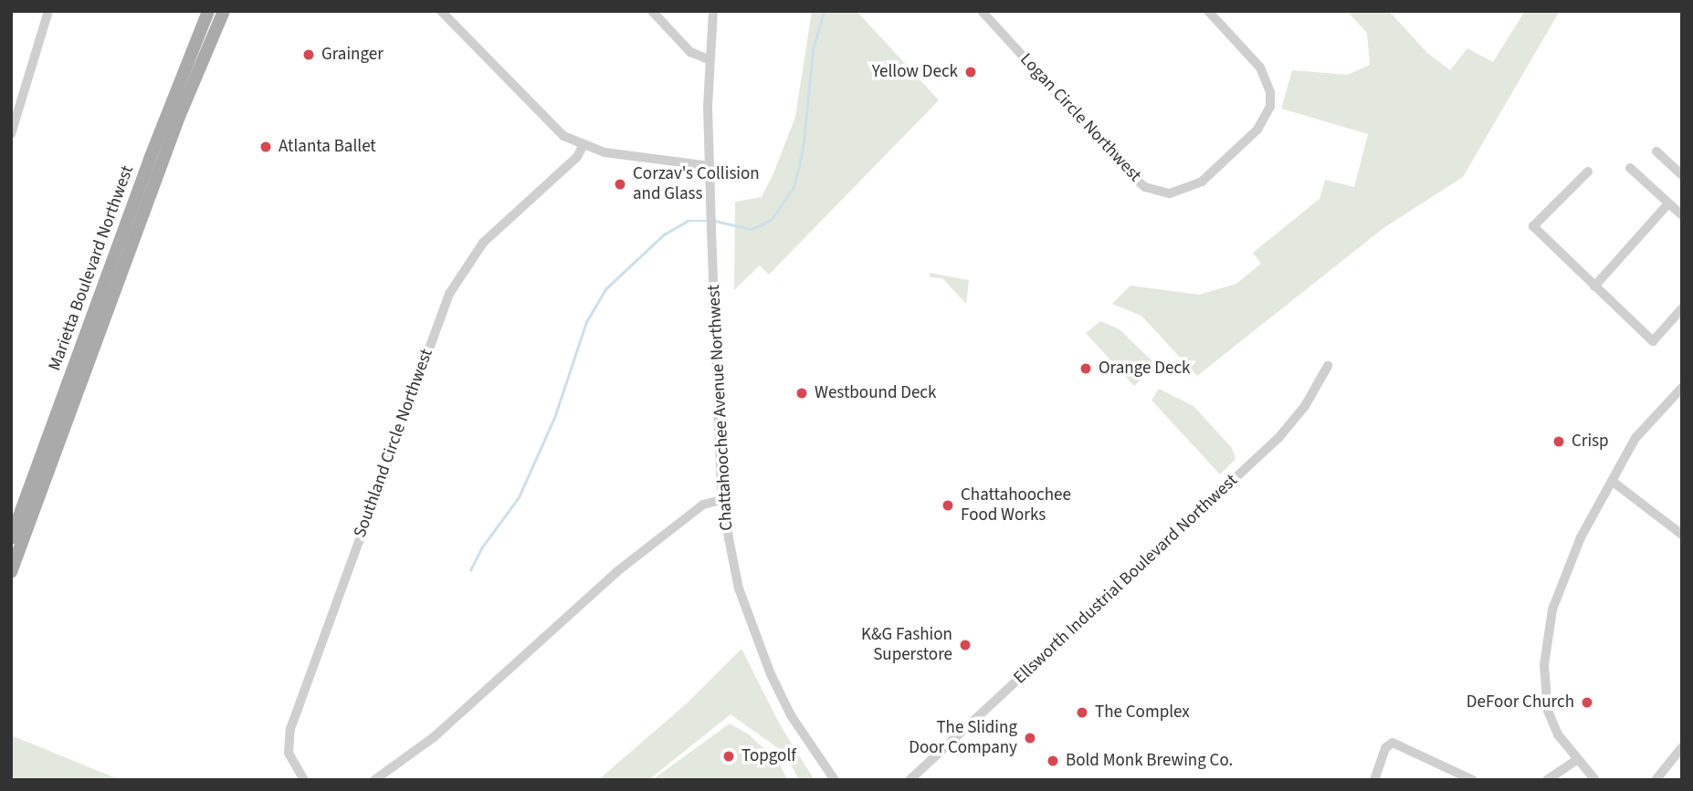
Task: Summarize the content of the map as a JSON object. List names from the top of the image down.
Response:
{
  "streets": {
    "main road": ["Marietta Boulevard Northwest"],
    "street": [
      "Logan Circle Northwest",
      "Chattahoochee Avenue Northwest",
      "Southland Circle Northwest",
      "Ellsworth Industrial Boulevard Northwest"
    ]
  },
  "places": [
    "Grainger",
    "Yellow Deck",
    "Atlanta Ballet",
    "Corzav's Collision and Glass",
    "Orange Deck",
    "Westbound Deck",
    "Crisp",
    "Chattahoochee Food Works",
    "K&G Fashion Superstore",
    "DeFoor Church",
    "The Complex",
    "The Sliding Door Company",
    "Topgolf",
    "Bold Monk Brewing Co."
  ]
}
